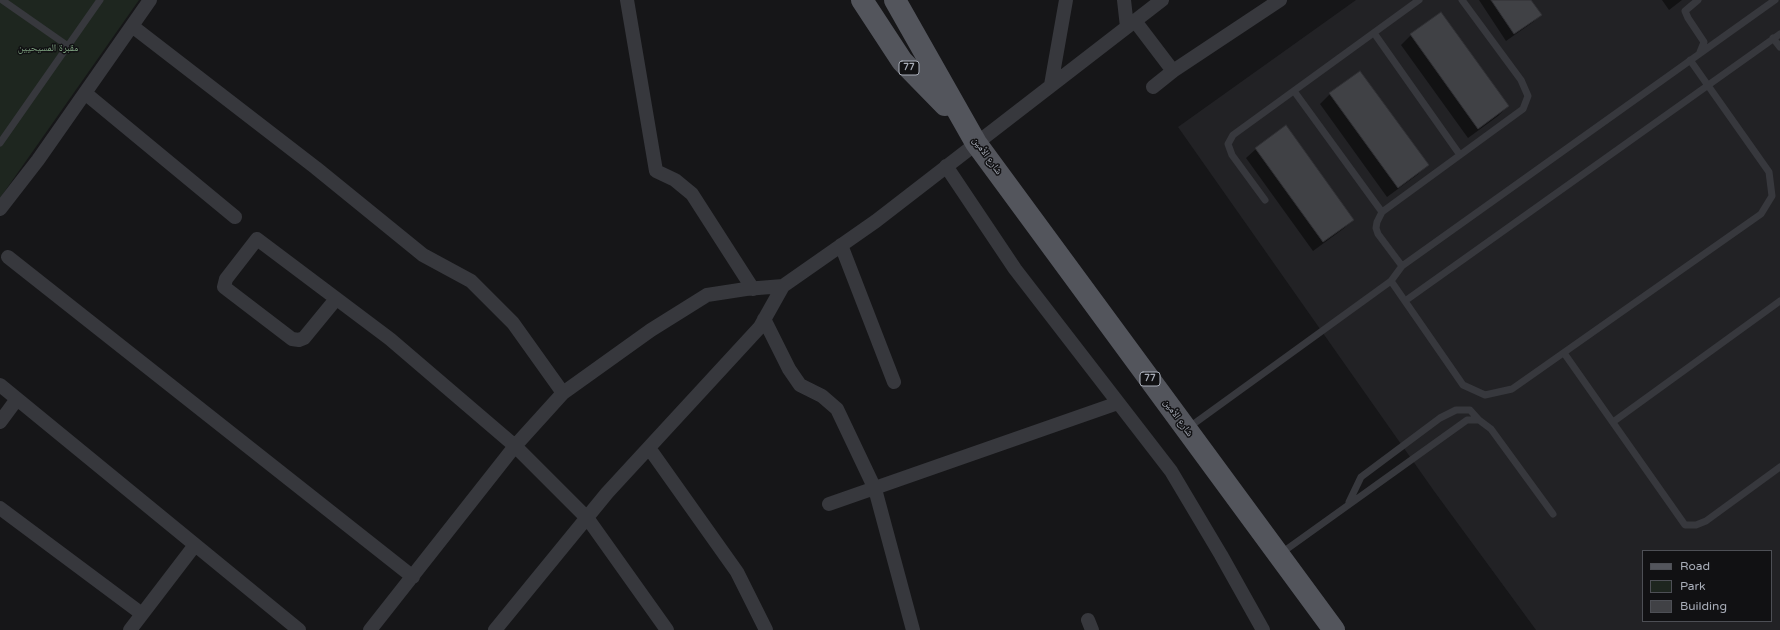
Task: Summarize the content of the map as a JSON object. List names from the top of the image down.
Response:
{
  "streets": {
    "main road": ["77", "شارع الأمين"]
  },
  "parks": ["مقبرة المسيحيين"],
  "legend": ["Road", "Park", "Building"]
}
